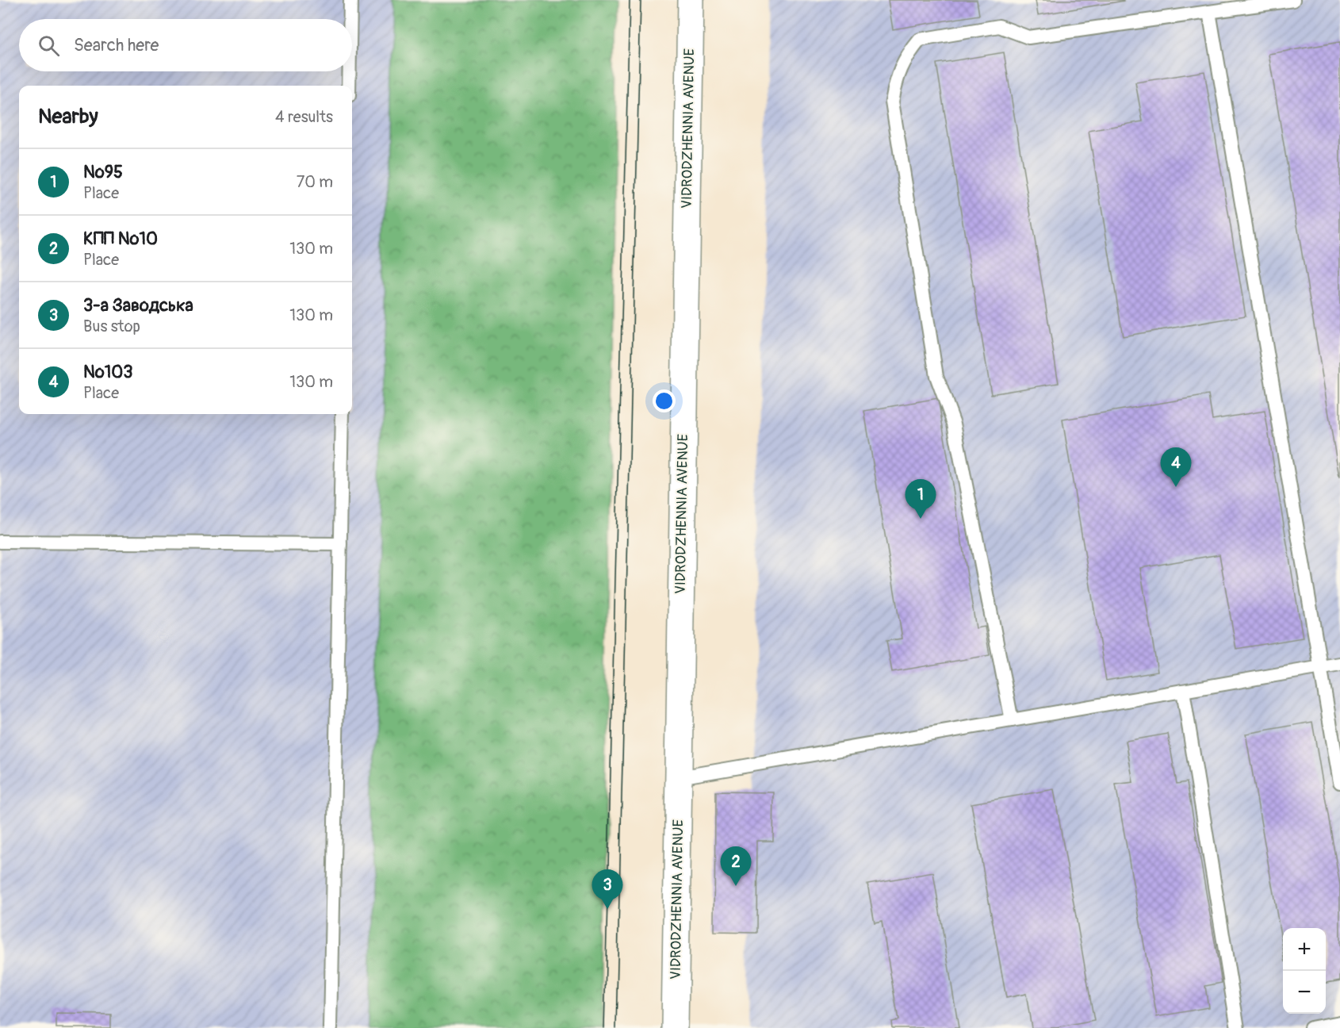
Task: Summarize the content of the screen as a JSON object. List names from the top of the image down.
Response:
{
  "streets": {
    "street": ["VIDRODZHENNIA AVENUE"]
  },
  "page": {
    "search": "Search here",
    "heading": ["Nearby", "4 results"],
    "list": [
      {
        "mark": "1",
        "name": "№95",
        "note": "Place",
        "value": "70 m"
      },
      {
        "mark": "2",
        "name": "КПП №10",
        "note": "Place",
        "value": "130 m"
      },
      {
        "mark": "3",
        "name": "3-а Заводська",
        "note": "Bus stop",
        "value": "130 m"
      },
      {
        "mark": "4",
        "name": "№103",
        "note": "Place",
        "value": "130 m"
      }
    ],
    "pins": [
      "4",
      "1",
      "2",
      "3"
    ],
    "map_buttons": ["+", "−"]
  }
}
